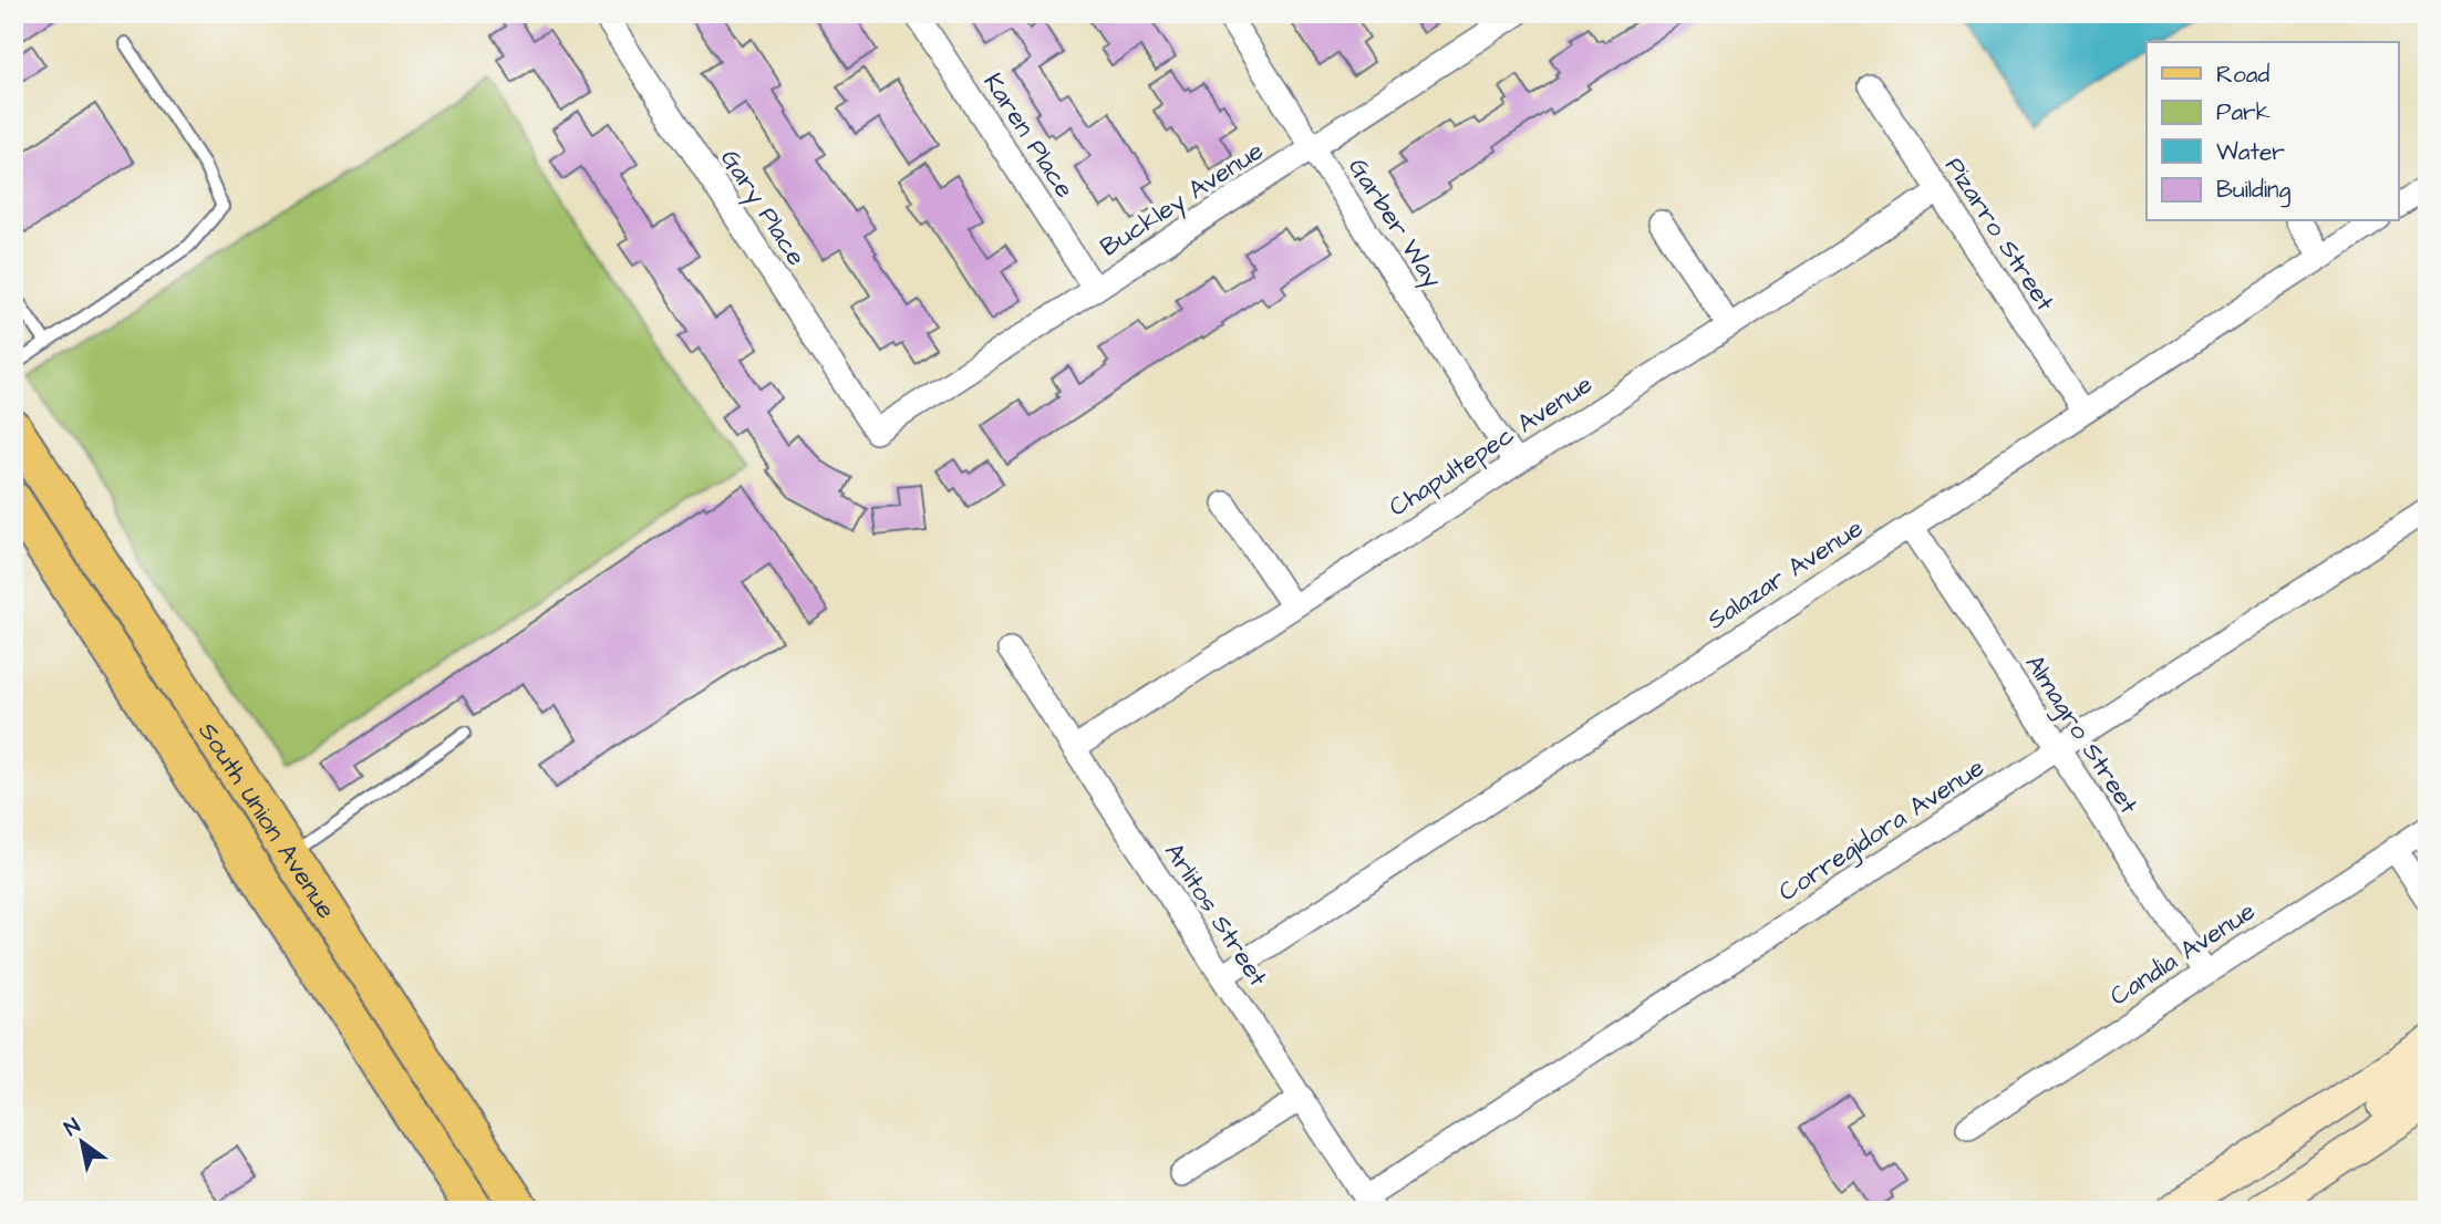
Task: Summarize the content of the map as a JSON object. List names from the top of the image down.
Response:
{
  "streets": {
    "main road": ["South Union Avenue"],
    "street": [
      "Karen Place",
      "Buckley Avenue",
      "Gary Place",
      "Garber Way",
      "Pizarro Street",
      "Chapultepec Avenue",
      "Salazar Avenue",
      "Almagro Street",
      "Corregidora Avenue",
      "Arlitos Street",
      "Candia Avenue"
    ]
  },
  "crossings": [
    ["Karen Place", "Buckley Avenue"],
    ["Buckley Avenue", "Gary Place"],
    ["Buckley Avenue", "Garber Way"],
    ["Garber Way", "Chapultepec Avenue"],
    ["Pizarro Street", "Chapultepec Avenue"],
    ["Pizarro Street", "Salazar Avenue"],
    ["Chapultepec Avenue", "Arlitos Street"],
    ["Salazar Avenue", "Almagro Street"],
    ["Salazar Avenue", "Arlitos Street"],
    ["Almagro Street", "Corregidora Avenue"],
    ["Almagro Street", "Candia Avenue"],
    ["Corregidora Avenue", "Arlitos Street"]
  ],
  "legend": [
    "Road",
    "Park",
    "Water",
    "Building"
  ],
  "north": "top left"
}
